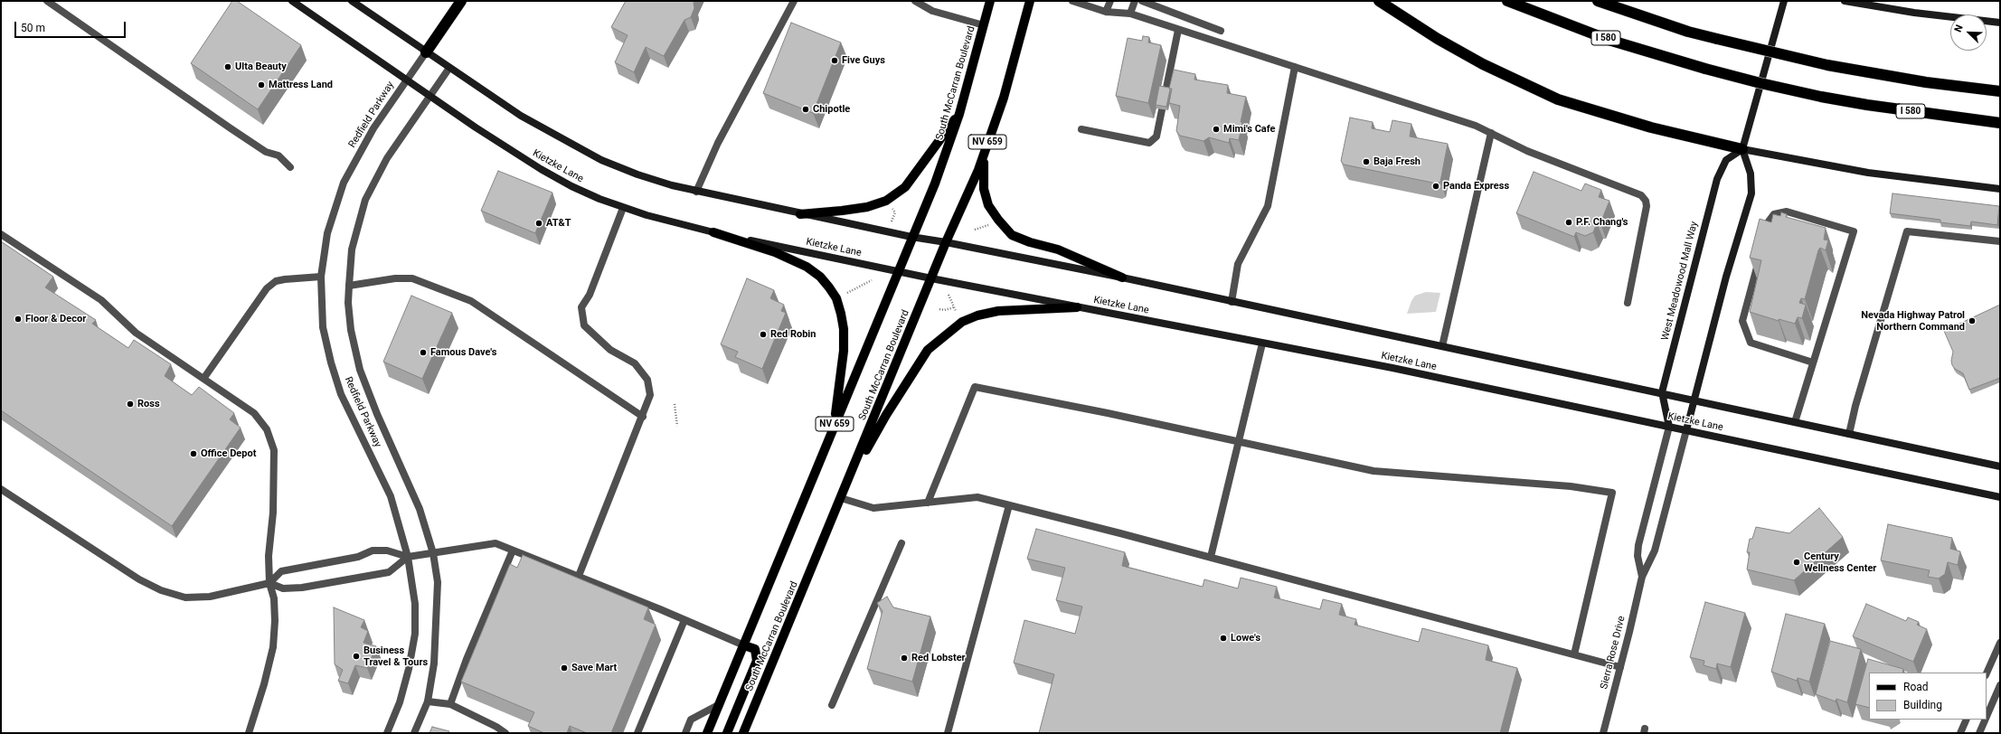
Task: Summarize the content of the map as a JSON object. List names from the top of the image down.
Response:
{
  "streets": {
    "highway": ["I 580"],
    "main road": [
      "South McCarran Boulevard",
      "NV 659",
      "Kietzke Lane",
      "West Meadowood Mall Way"
    ],
    "street": ["Redfield Parkway", "Sierra Rose Drive"]
  },
  "crossings": [
    ["South McCarran Boulevard", "Kietzke Lane"],
    ["Redfield Parkway", "Kietzke Lane"],
    ["Kietzke Lane", "West Meadowood Mall Way"],
    ["Kietzke Lane", "Sierra Rose Drive"],
    ["West Meadowood Mall Way", "Sierra Rose Drive"]
  ],
  "places": [
    "Five Guys",
    "Ulta Beauty",
    "Mattress Land",
    "Chipotle",
    "Mimi's Cafe",
    "Baja Fresh",
    "Panda Express",
    "P.F. Chang's",
    "AT&T",
    "Floor & Decor",
    "Nevada Highway Patrol Northern Command",
    "Red Robin",
    "Famous Dave's",
    "Ross",
    "Office Depot",
    "Century Wellness Center",
    "Lowe's",
    "Business Travel & Tours",
    "Red Lobster",
    "Save Mart"
  ],
  "legend": ["Road", "Building"],
  "scale_bar": "50 m",
  "north": "top left"
}
